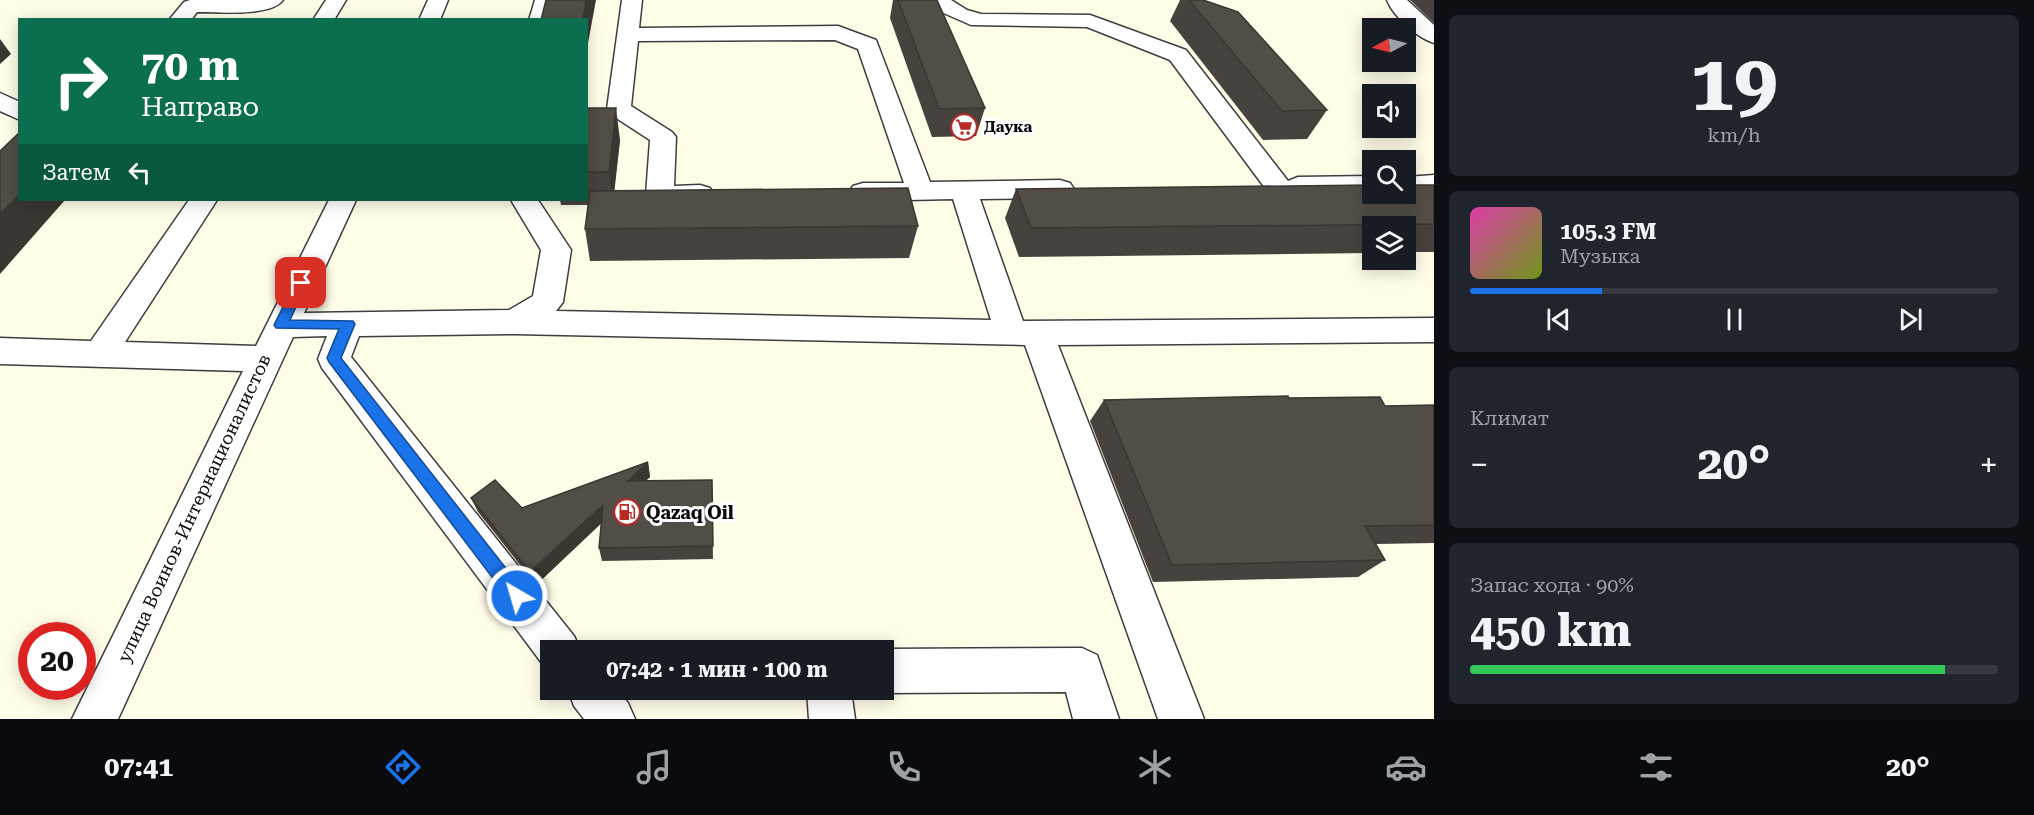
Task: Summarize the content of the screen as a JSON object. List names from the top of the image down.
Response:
{
  "streets": {
    "street": ["улица Воинов-Интернационалистов"]
  },
  "places": {
    "supermarket": ["Даука"],
    "fuel station": ["Qazaq Oil"]
  },
  "north": "left",
  "page": {
    "tile": [
      ["19", "km/h"],
      "Климат",
      ["Запас хода · 90%", "450 km"]
    ],
    "turn": ["70 m", "Направо"],
    "then": "Затем",
    "song": ["105.3 FM", "Музыка"],
    "heat": ["−", "20°", "+"],
    "limit": "20",
    "trip": "07:42 · 1 мин · 100 m",
    "tabs": ["07:41", "20°"]
  }
}
